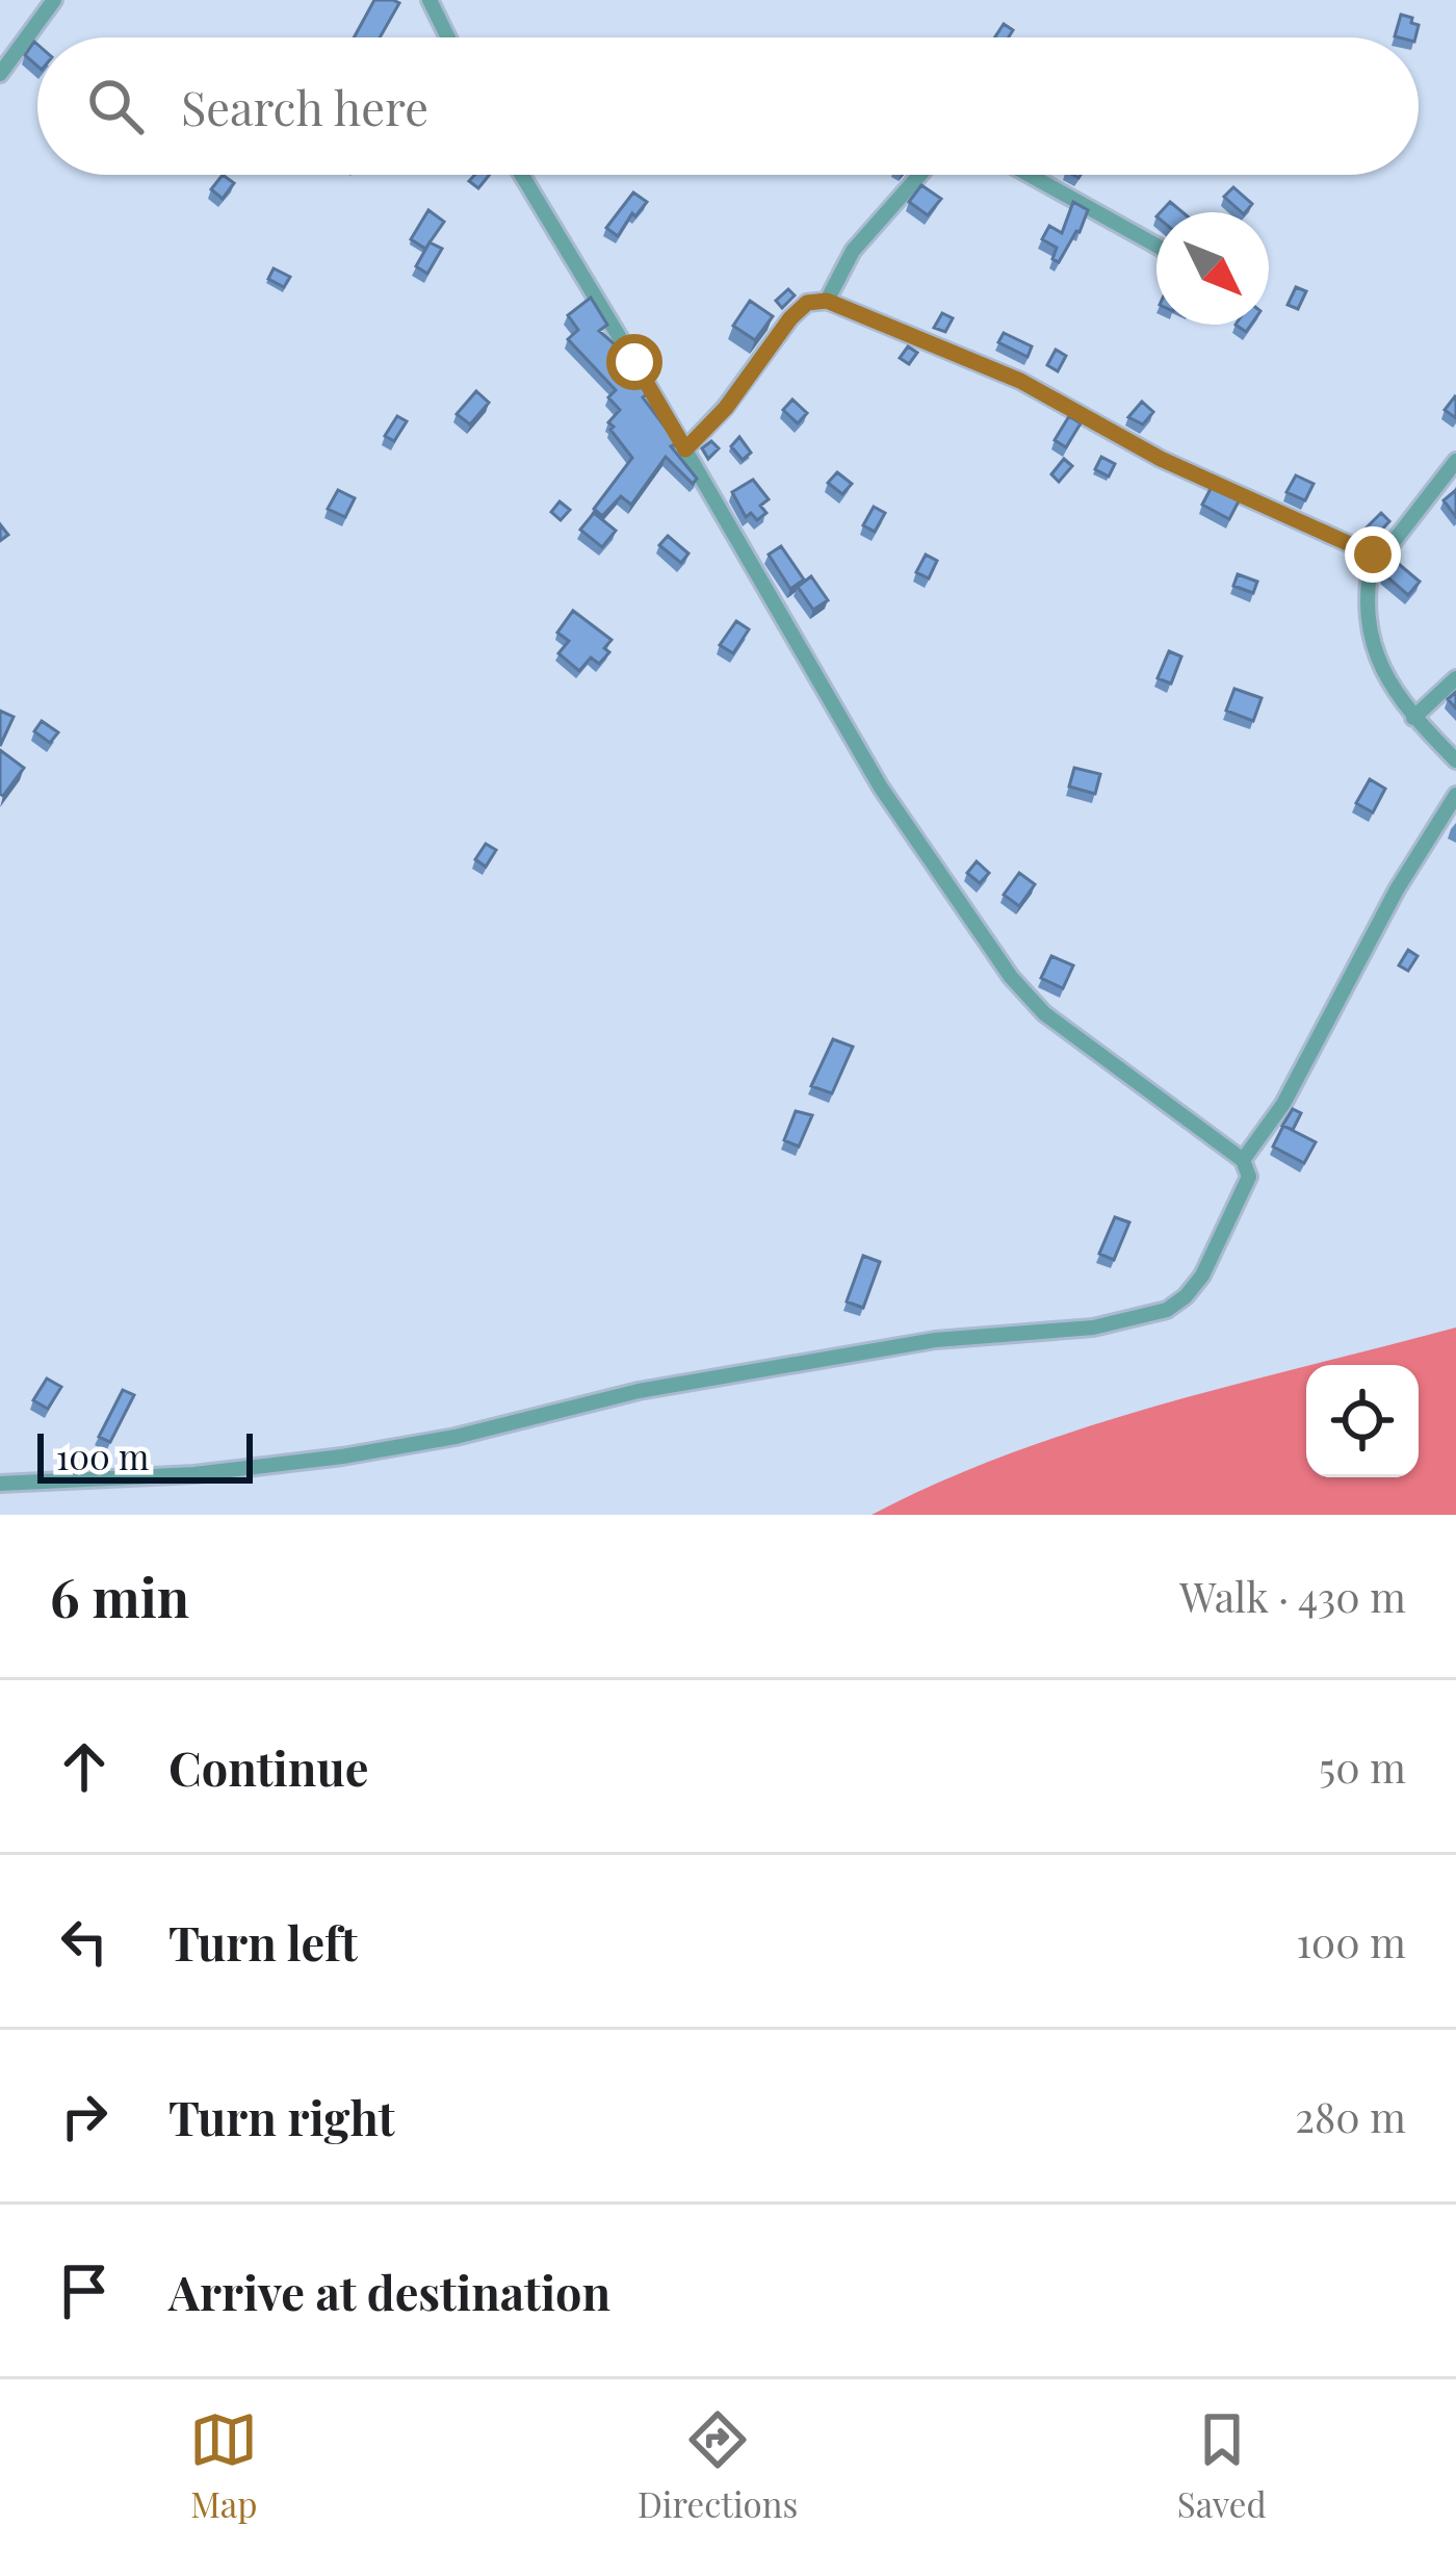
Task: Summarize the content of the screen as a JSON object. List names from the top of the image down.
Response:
{
  "scale_bar": "100 m",
  "north": "bottom right",
  "page": {
    "search": "Search here",
    "scale": "100 m",
    "heading": ["6 min", "Walk · 430 m"],
    "list": [
      ["Continue", "50 m"],
      ["Turn left", "100 m"],
      ["Turn right", "280 m"],
      "Arrive at destination"
    ],
    "nav": ["Map", "Directions", "Saved"]
  }
}
